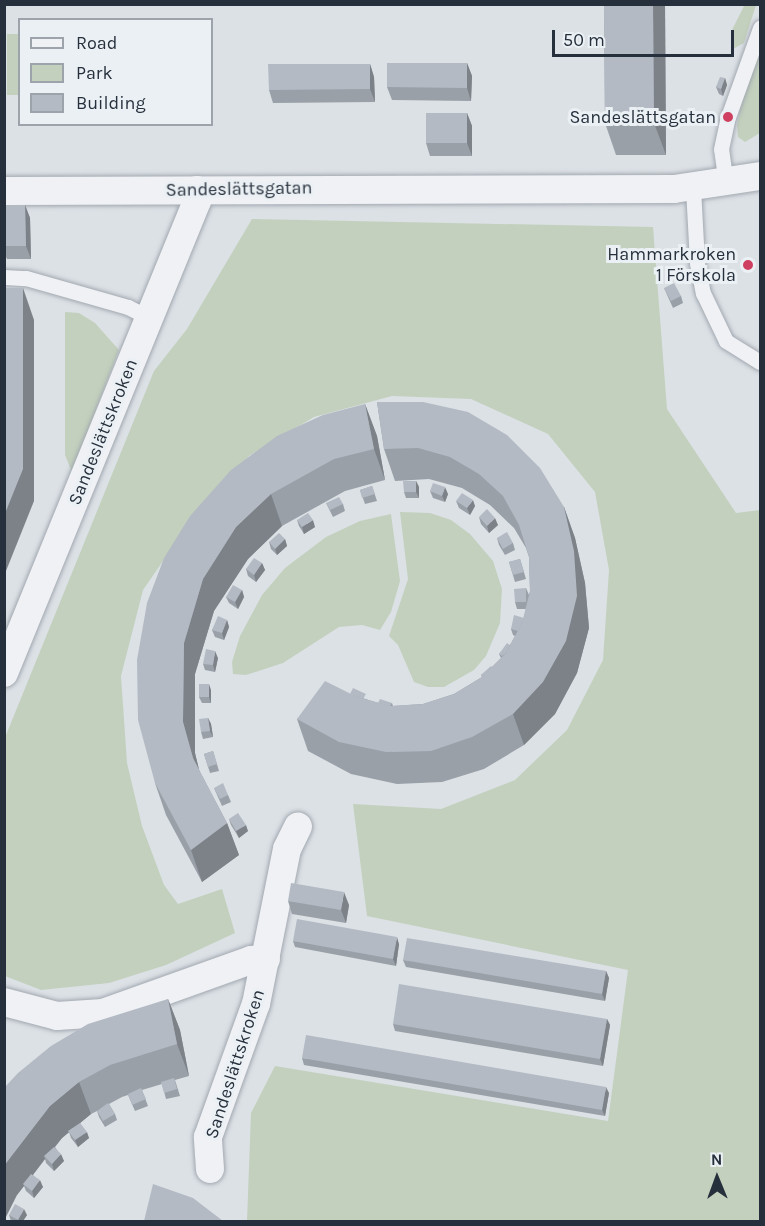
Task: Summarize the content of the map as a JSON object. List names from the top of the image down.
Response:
{
  "streets": {
    "street": ["Sandeslättsgatan", "Sandeslättskroken"]
  },
  "crossings": [
    ["Sandeslättsgatan", "Sandeslättskroken"]
  ],
  "places": ["Sandeslättsgatan", "Hammarkroken 1 Förskola"],
  "legend": ["Road", "Park", "Building"],
  "scale_bar": "50 m",
  "north": "top"
}
